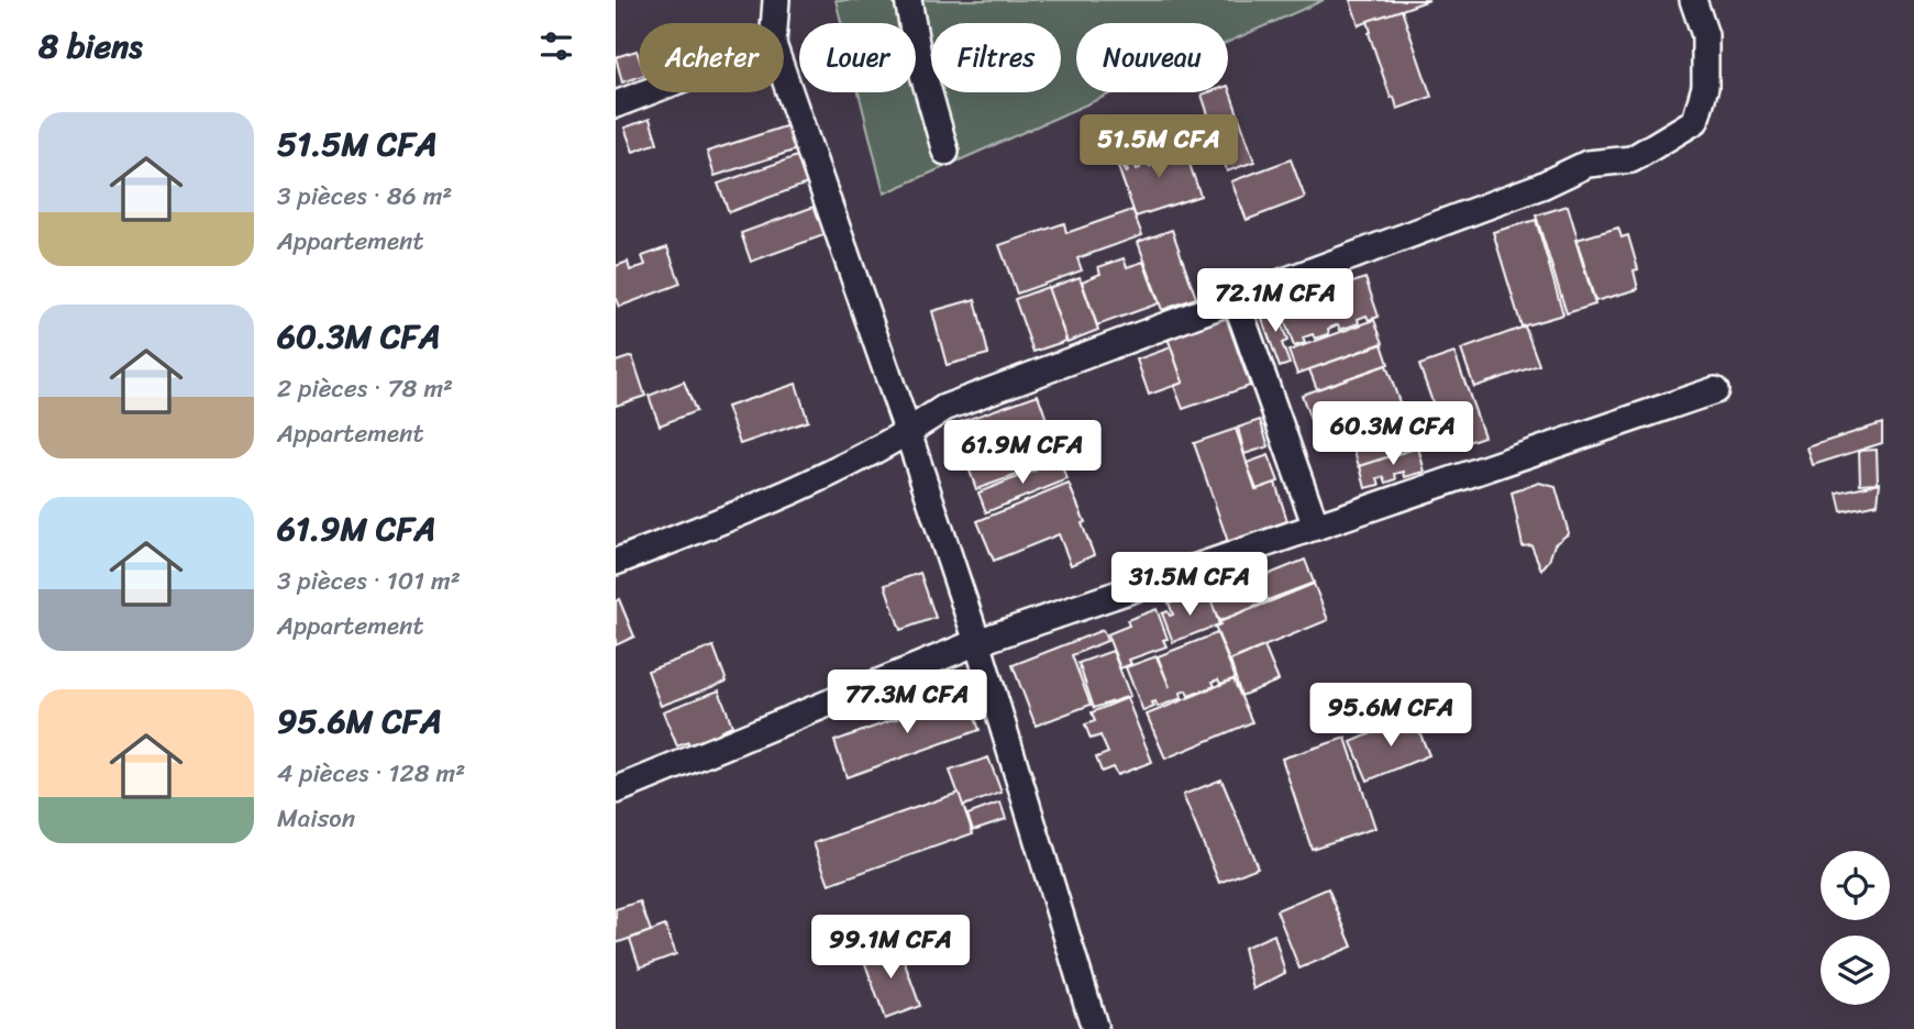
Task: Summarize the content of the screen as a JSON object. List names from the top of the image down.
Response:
{
  "page": {
    "heading": "8 biens",
    "chip": [
      "Acheter",
      "Louer",
      "Filtres",
      "Nouveau"
    ],
    "list": [
      {
        "name": "51.5M CFA",
        "note": "3 pièces · 86 m² · Appartement"
      },
      {
        "name": "60.3M CFA",
        "note": "2 pièces · 78 m² · Appartement"
      },
      {
        "name": "61.9M CFA",
        "note": "3 pièces · 101 m² · Appartement"
      },
      {
        "name": "95.6M CFA",
        "note": "4 pièces · 128 m² · Maison"
      }
    ],
    "price": [
      "51.5M CFA",
      "72.1M CFA",
      "60.3M CFA",
      "61.9M CFA",
      "31.5M CFA",
      "77.3M CFA",
      "95.6M CFA",
      "99.1M CFA"
    ]
  }
}
